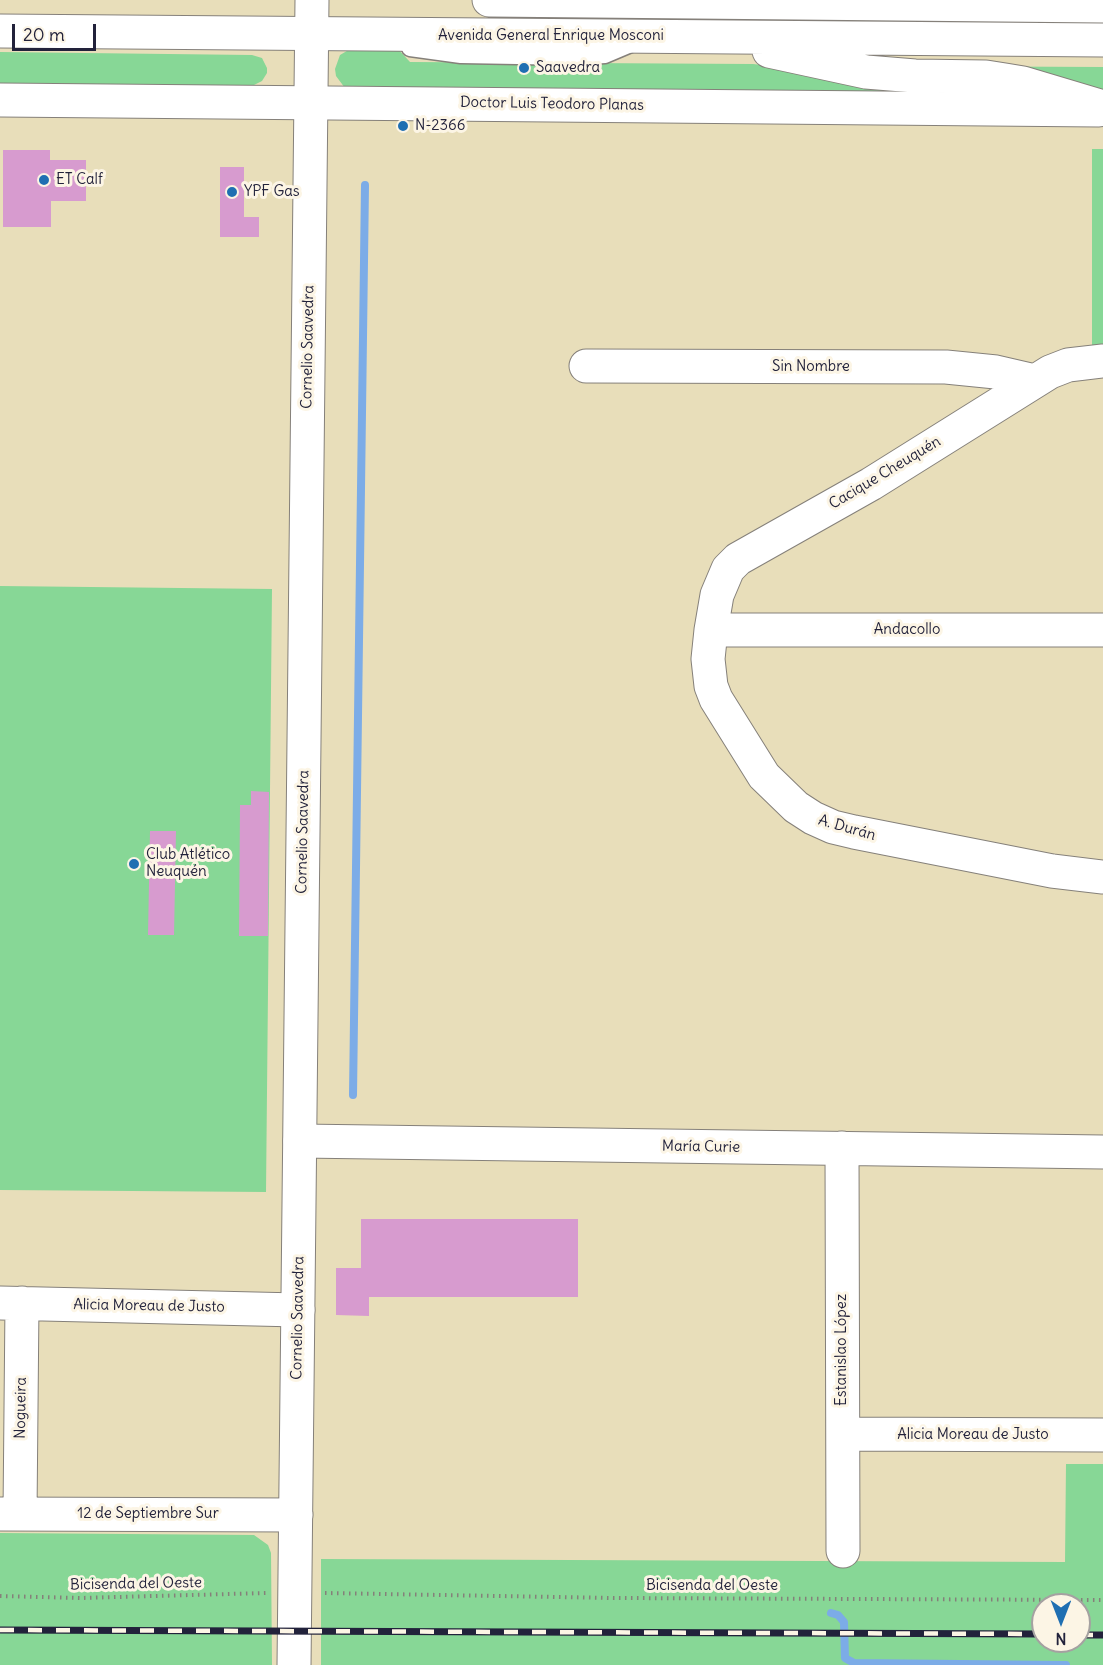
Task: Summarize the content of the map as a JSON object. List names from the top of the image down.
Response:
{
  "streets": {
    "main road": [
      "Avenida General Enrique Mosconi",
      "Doctor Luis Teodoro Planas",
      "Cornelio Saavedra",
      "Sin Nombre",
      "Cacique Cheuquén",
      "Andacollo",
      "A. Durán",
      "María Curie",
      "Alicia Moreau de Justo",
      "Estanislao López",
      "Nogueira",
      "12 de Septiembre Sur"
    ],
    "path": ["Bicisenda del Oeste"]
  },
  "crossings": [
    ["Avenida General Enrique Mosconi", "Cornelio Saavedra"],
    ["Doctor Luis Teodoro Planas", "Cornelio Saavedra"],
    ["Cornelio Saavedra", "María Curie"],
    ["Cornelio Saavedra", "Alicia Moreau de Justo"],
    ["Cornelio Saavedra", "12 de Septiembre Sur"],
    ["Sin Nombre", "Cacique Cheuquén"],
    ["Cacique Cheuquén", "Andacollo"],
    ["Cacique Cheuquén", "A. Durán"],
    ["Andacollo", "A. Durán"],
    ["María Curie", "Estanislao López"],
    ["Alicia Moreau de Justo", "Estanislao López"],
    ["Alicia Moreau de Justo", "Nogueira"],
    ["Nogueira", "12 de Septiembre Sur"]
  ],
  "places": [
    "Saavedra",
    "N-2366",
    "ET Calf",
    "YPF Gas",
    "Club Atlético Neuquén"
  ],
  "scale_bar": "20 m",
  "north": "bottom"
}
